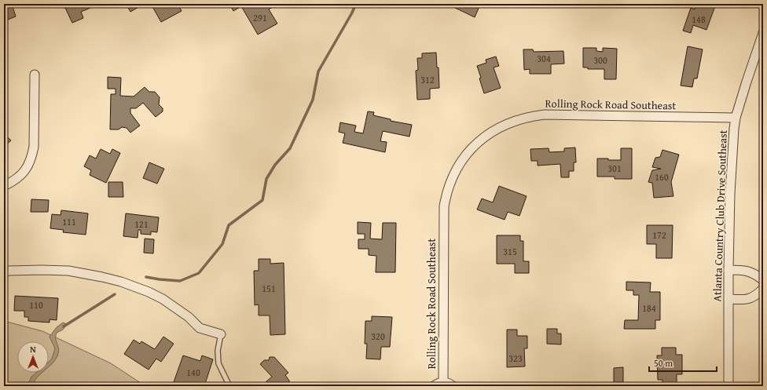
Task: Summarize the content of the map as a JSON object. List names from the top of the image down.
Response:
{
  "streets": {
    "street": ["Rolling Rock Road Southeast", "Atlanta Country Club Drive Southeast"]
  },
  "crossings": [
    ["Rolling Rock Road Southeast", "Atlanta Country Club Drive Southeast"]
  ],
  "house_numbers": [
    "291",
    "148",
    "304",
    "300",
    "312",
    "301",
    "160",
    "111",
    "121",
    "172",
    "315",
    "151",
    "110",
    "184",
    "320",
    "323",
    "140"
  ],
  "scale_bar": "50 m",
  "north": "top"
}
